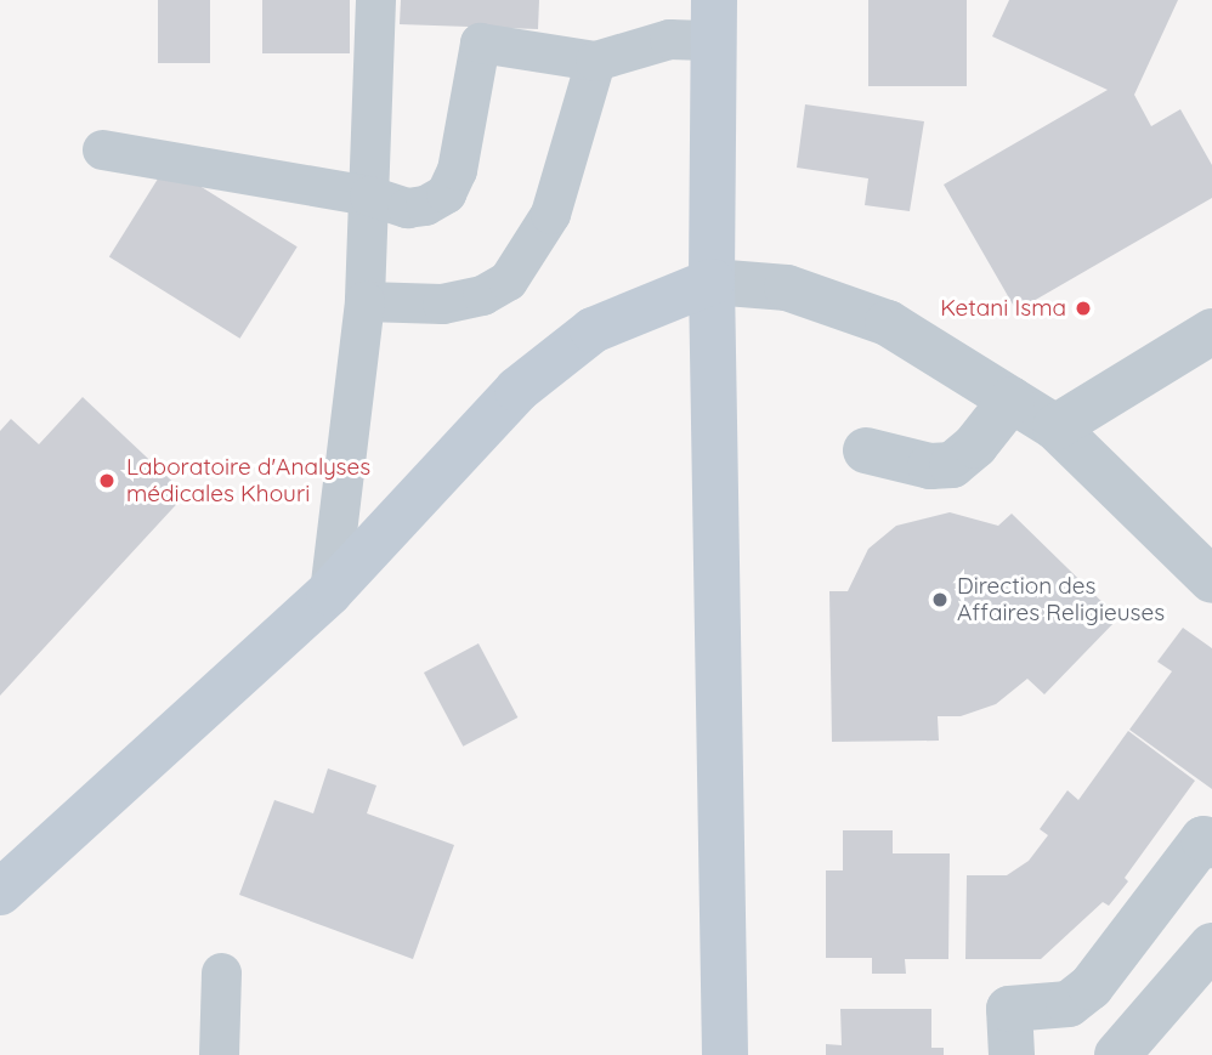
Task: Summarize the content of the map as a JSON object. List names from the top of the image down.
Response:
{
  "places": ["Ketani Isma", "Laboratoire d'Analyses médicales Khouri", "Direction des Affaires Religieuses"]
}
